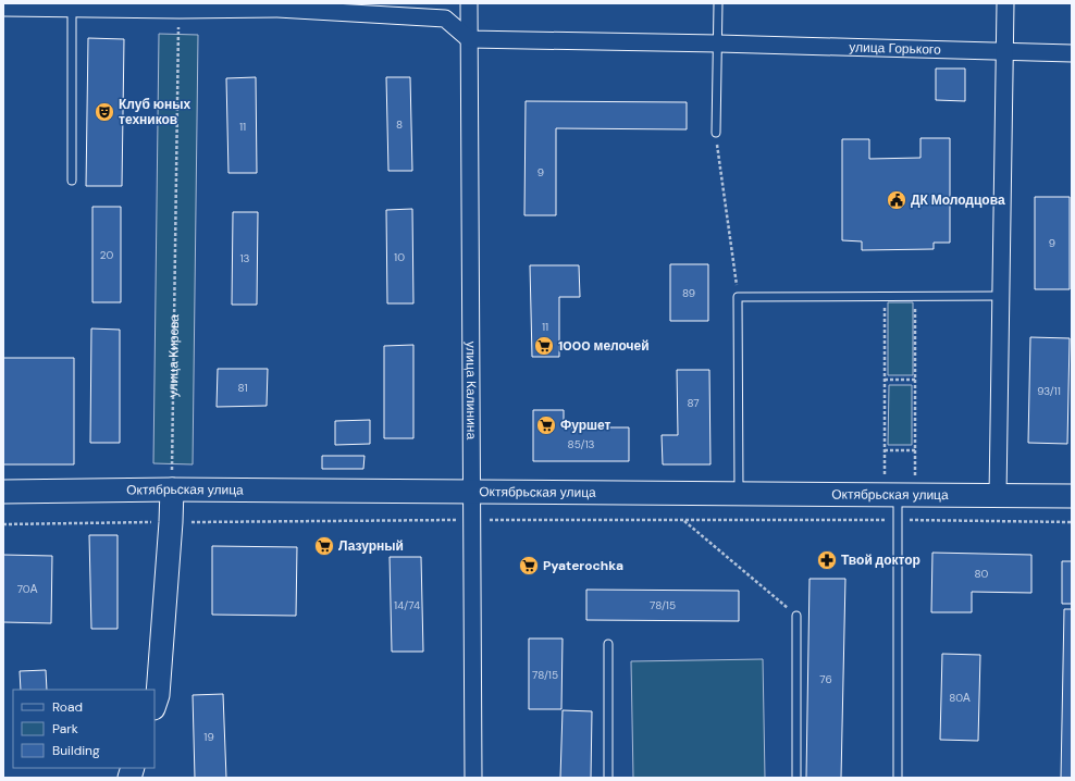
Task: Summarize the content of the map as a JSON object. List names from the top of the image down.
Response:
{
  "streets": {
    "main road": ["Октябрьская улица"],
    "street": ["улица Горького", "улица Калинина"],
    "path": ["улица Кирова"]
  },
  "crossings": [
    ["улица Горького", "улица Калинина"],
    ["улица Кирова", "Октябрьская улица"],
    ["улица Калинина", "Октябрьская улица"]
  ],
  "places": {
    "theatre": ["Клуб юных техников"],
    "public building": ["ДК Молодцова"],
    "supermarket": [
      "1000 мелочей",
      "Фуршет",
      "Лазурный",
      "Pyaterochka"
    ],
    "pharmacy": ["Твой доктор"]
  },
  "house_numbers": [
    "8",
    "11",
    "9",
    "9",
    "20",
    "10",
    "13",
    "89",
    "11",
    "81",
    "93/11",
    "87",
    "85/13",
    "80",
    "70А",
    "14/74",
    "78/15",
    "78/15",
    "76",
    "80А",
    "19"
  ],
  "legend": ["Road", "Park", "Building"]
}
